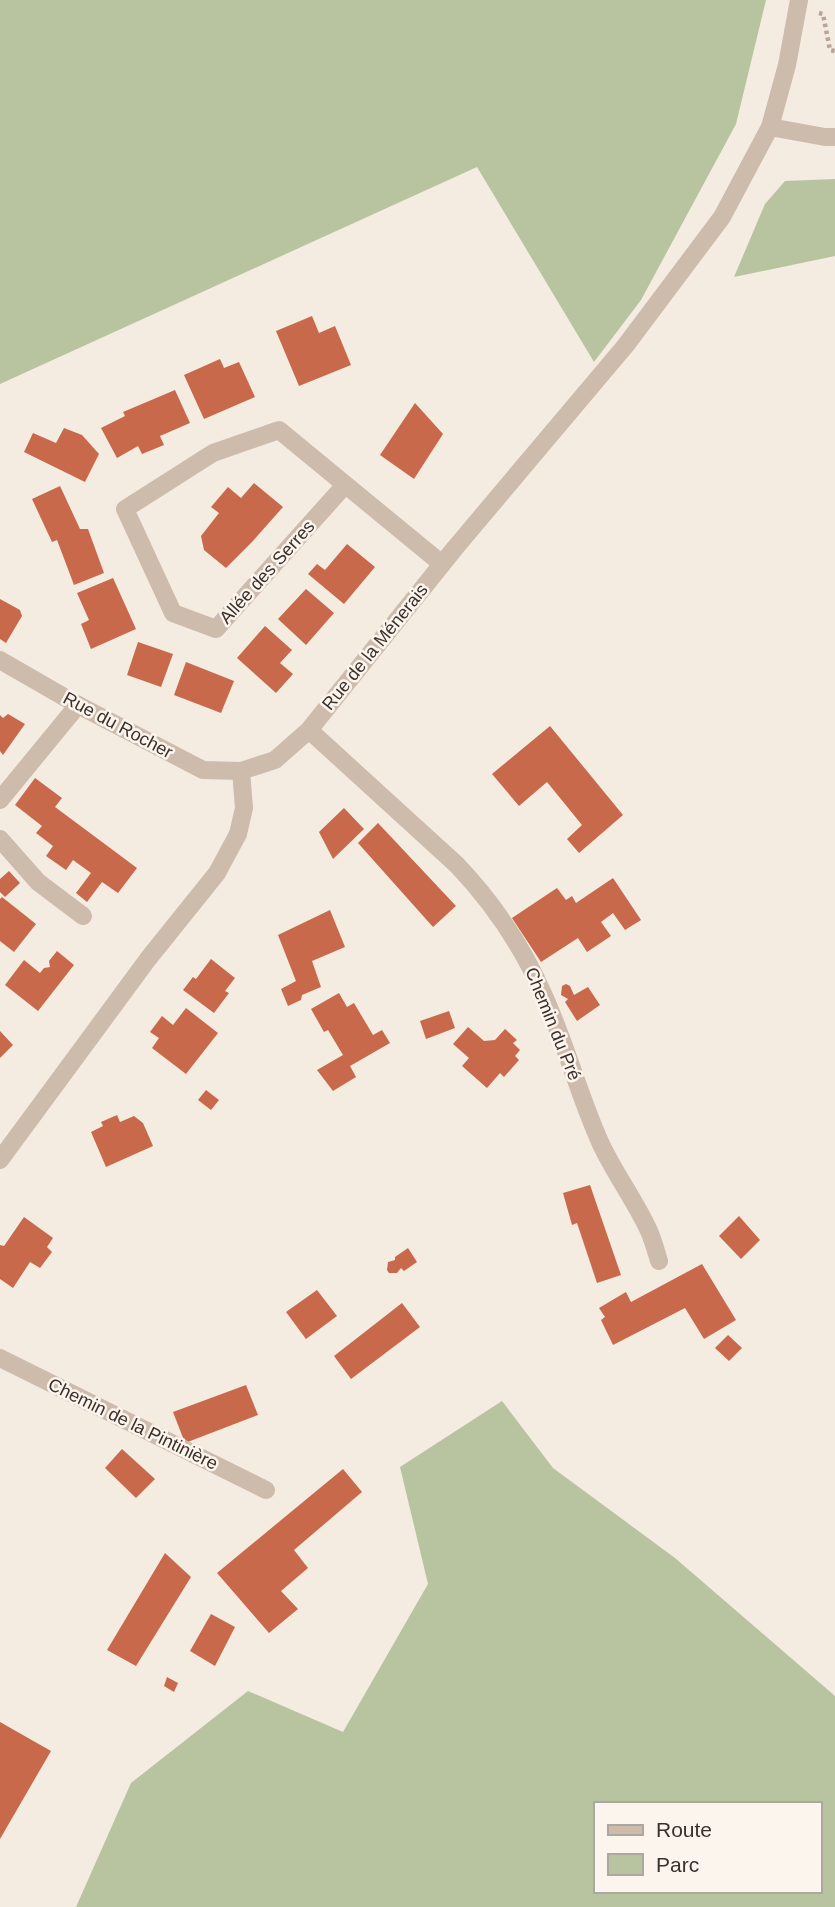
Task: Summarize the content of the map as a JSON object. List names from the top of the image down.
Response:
{
  "streets": {
    "street": [
      "Allée des Serres",
      "Rue de la Ménerais",
      "Rue du Rocher",
      "Chemin du Pré",
      "Chemin de la Pintinière"
    ]
  },
  "crossings": [
    ["Allée des Serres", "Rue de la Ménerais"],
    ["Rue de la Ménerais", "Rue du Rocher"],
    ["Rue de la Ménerais", "Chemin du Pré"]
  ],
  "legend": ["Route", "Parc"]
}
